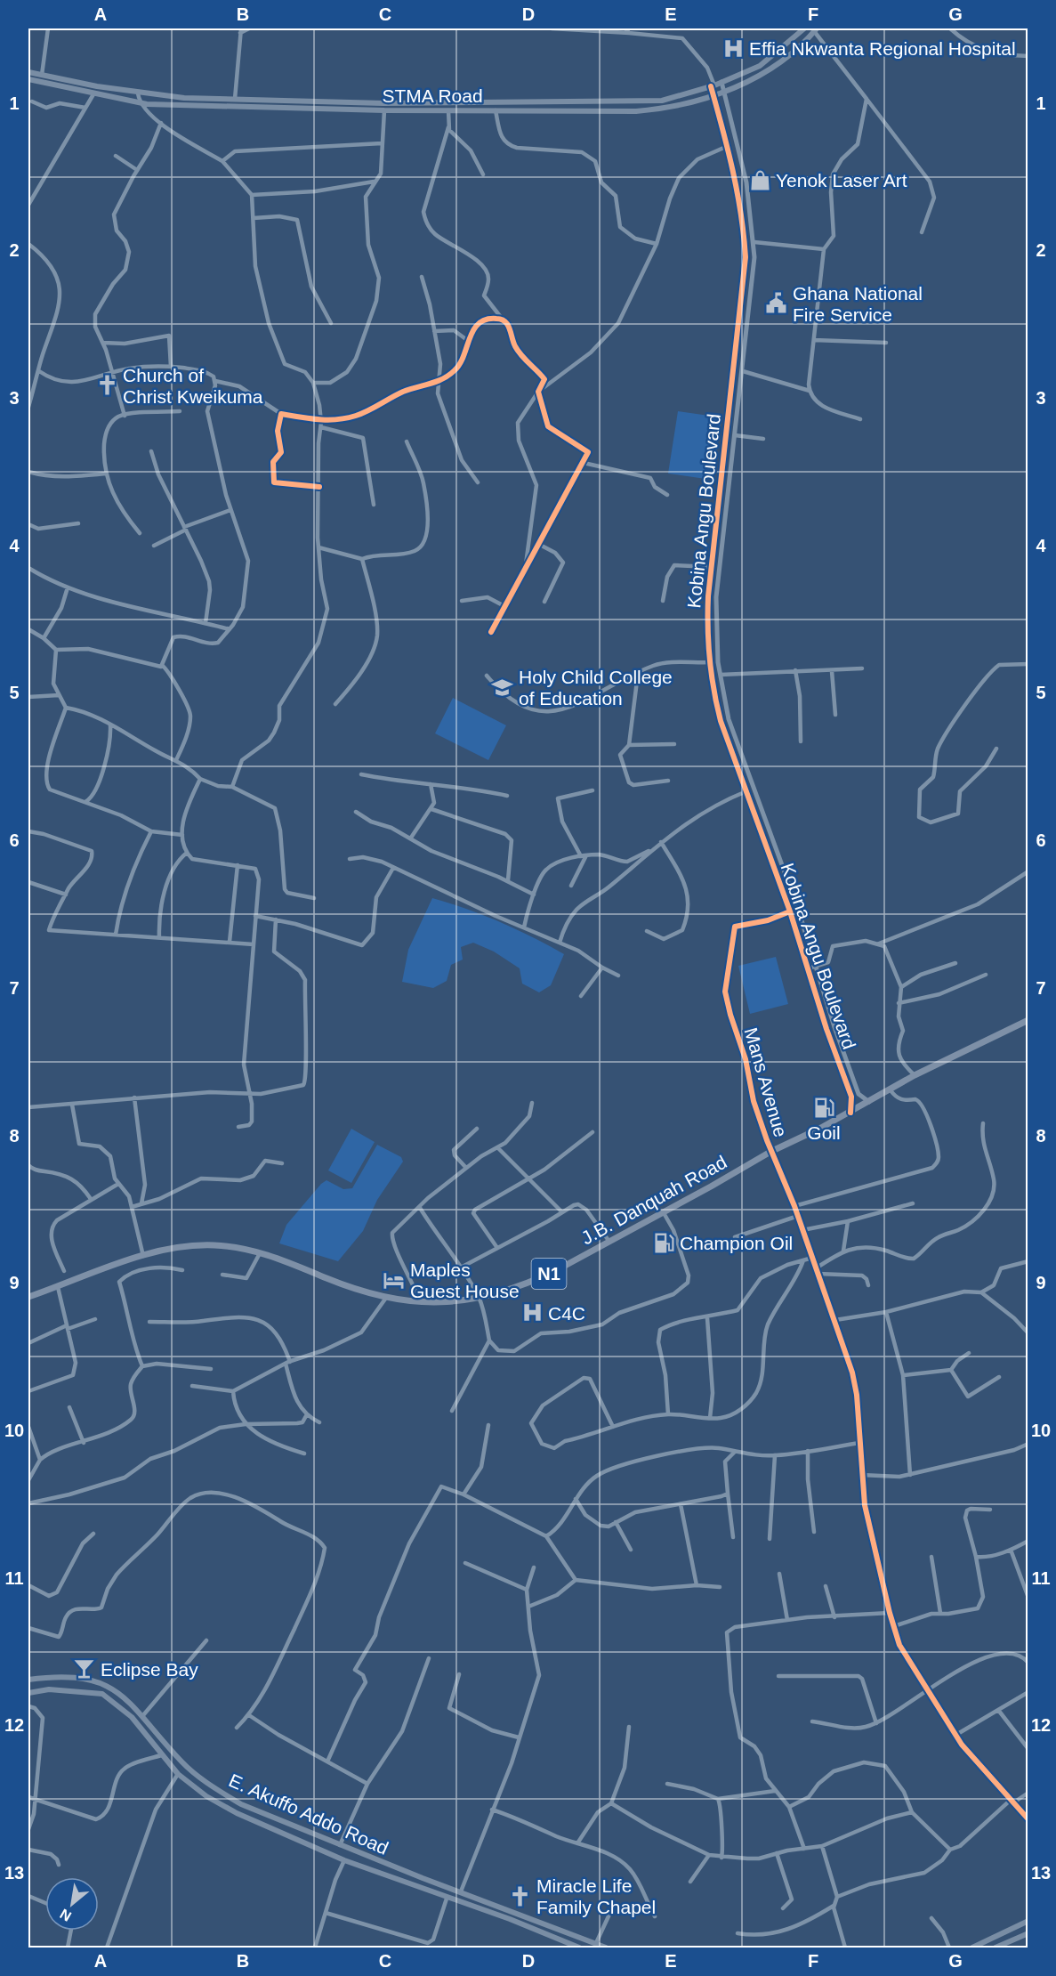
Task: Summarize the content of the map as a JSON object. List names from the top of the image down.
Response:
{
  "streets": {
    "highway": ["J.B. Danquah Road", "N1"],
    "main road": ["STMA Road", "E. Akuffo Addo Road"],
    "street": ["Kobina Angu Boulevard", "Mans Avenue"]
  },
  "crossings": [
    ["STMA Road", "Kobina Angu Boulevard"],
    ["Kobina Angu Boulevard", "Mans Avenue"],
    ["Kobina Angu Boulevard", "J.B. Danquah Road"],
    ["Mans Avenue", "J.B. Danquah Road"]
  ],
  "places": {
    "hospital": ["Effia Nkwanta Regional Hospital", "C4C"],
    "shop": ["Yenok Laser Art"],
    "public building": ["Ghana National Fire Service"],
    "church": ["Church of Christ Kweikuma", "Miracle Life Family Chapel"],
    "school or university": ["Holy Child College of Education"],
    "fuel station": ["Goil", "Champion Oil"],
    "hotel": ["Maples Guest House"],
    "bar": ["Eclipse Bay"]
  },
  "north": "bottom left",
  "grid": {
    "columns": [
      "A",
      "B",
      "C",
      "D",
      "E",
      "F",
      "G"
    ],
    "rows": [
      "1",
      "2",
      "3",
      "4",
      "5",
      "6",
      "7",
      "8",
      "9",
      "10",
      "11",
      "12",
      "13"
    ]
  }
}
